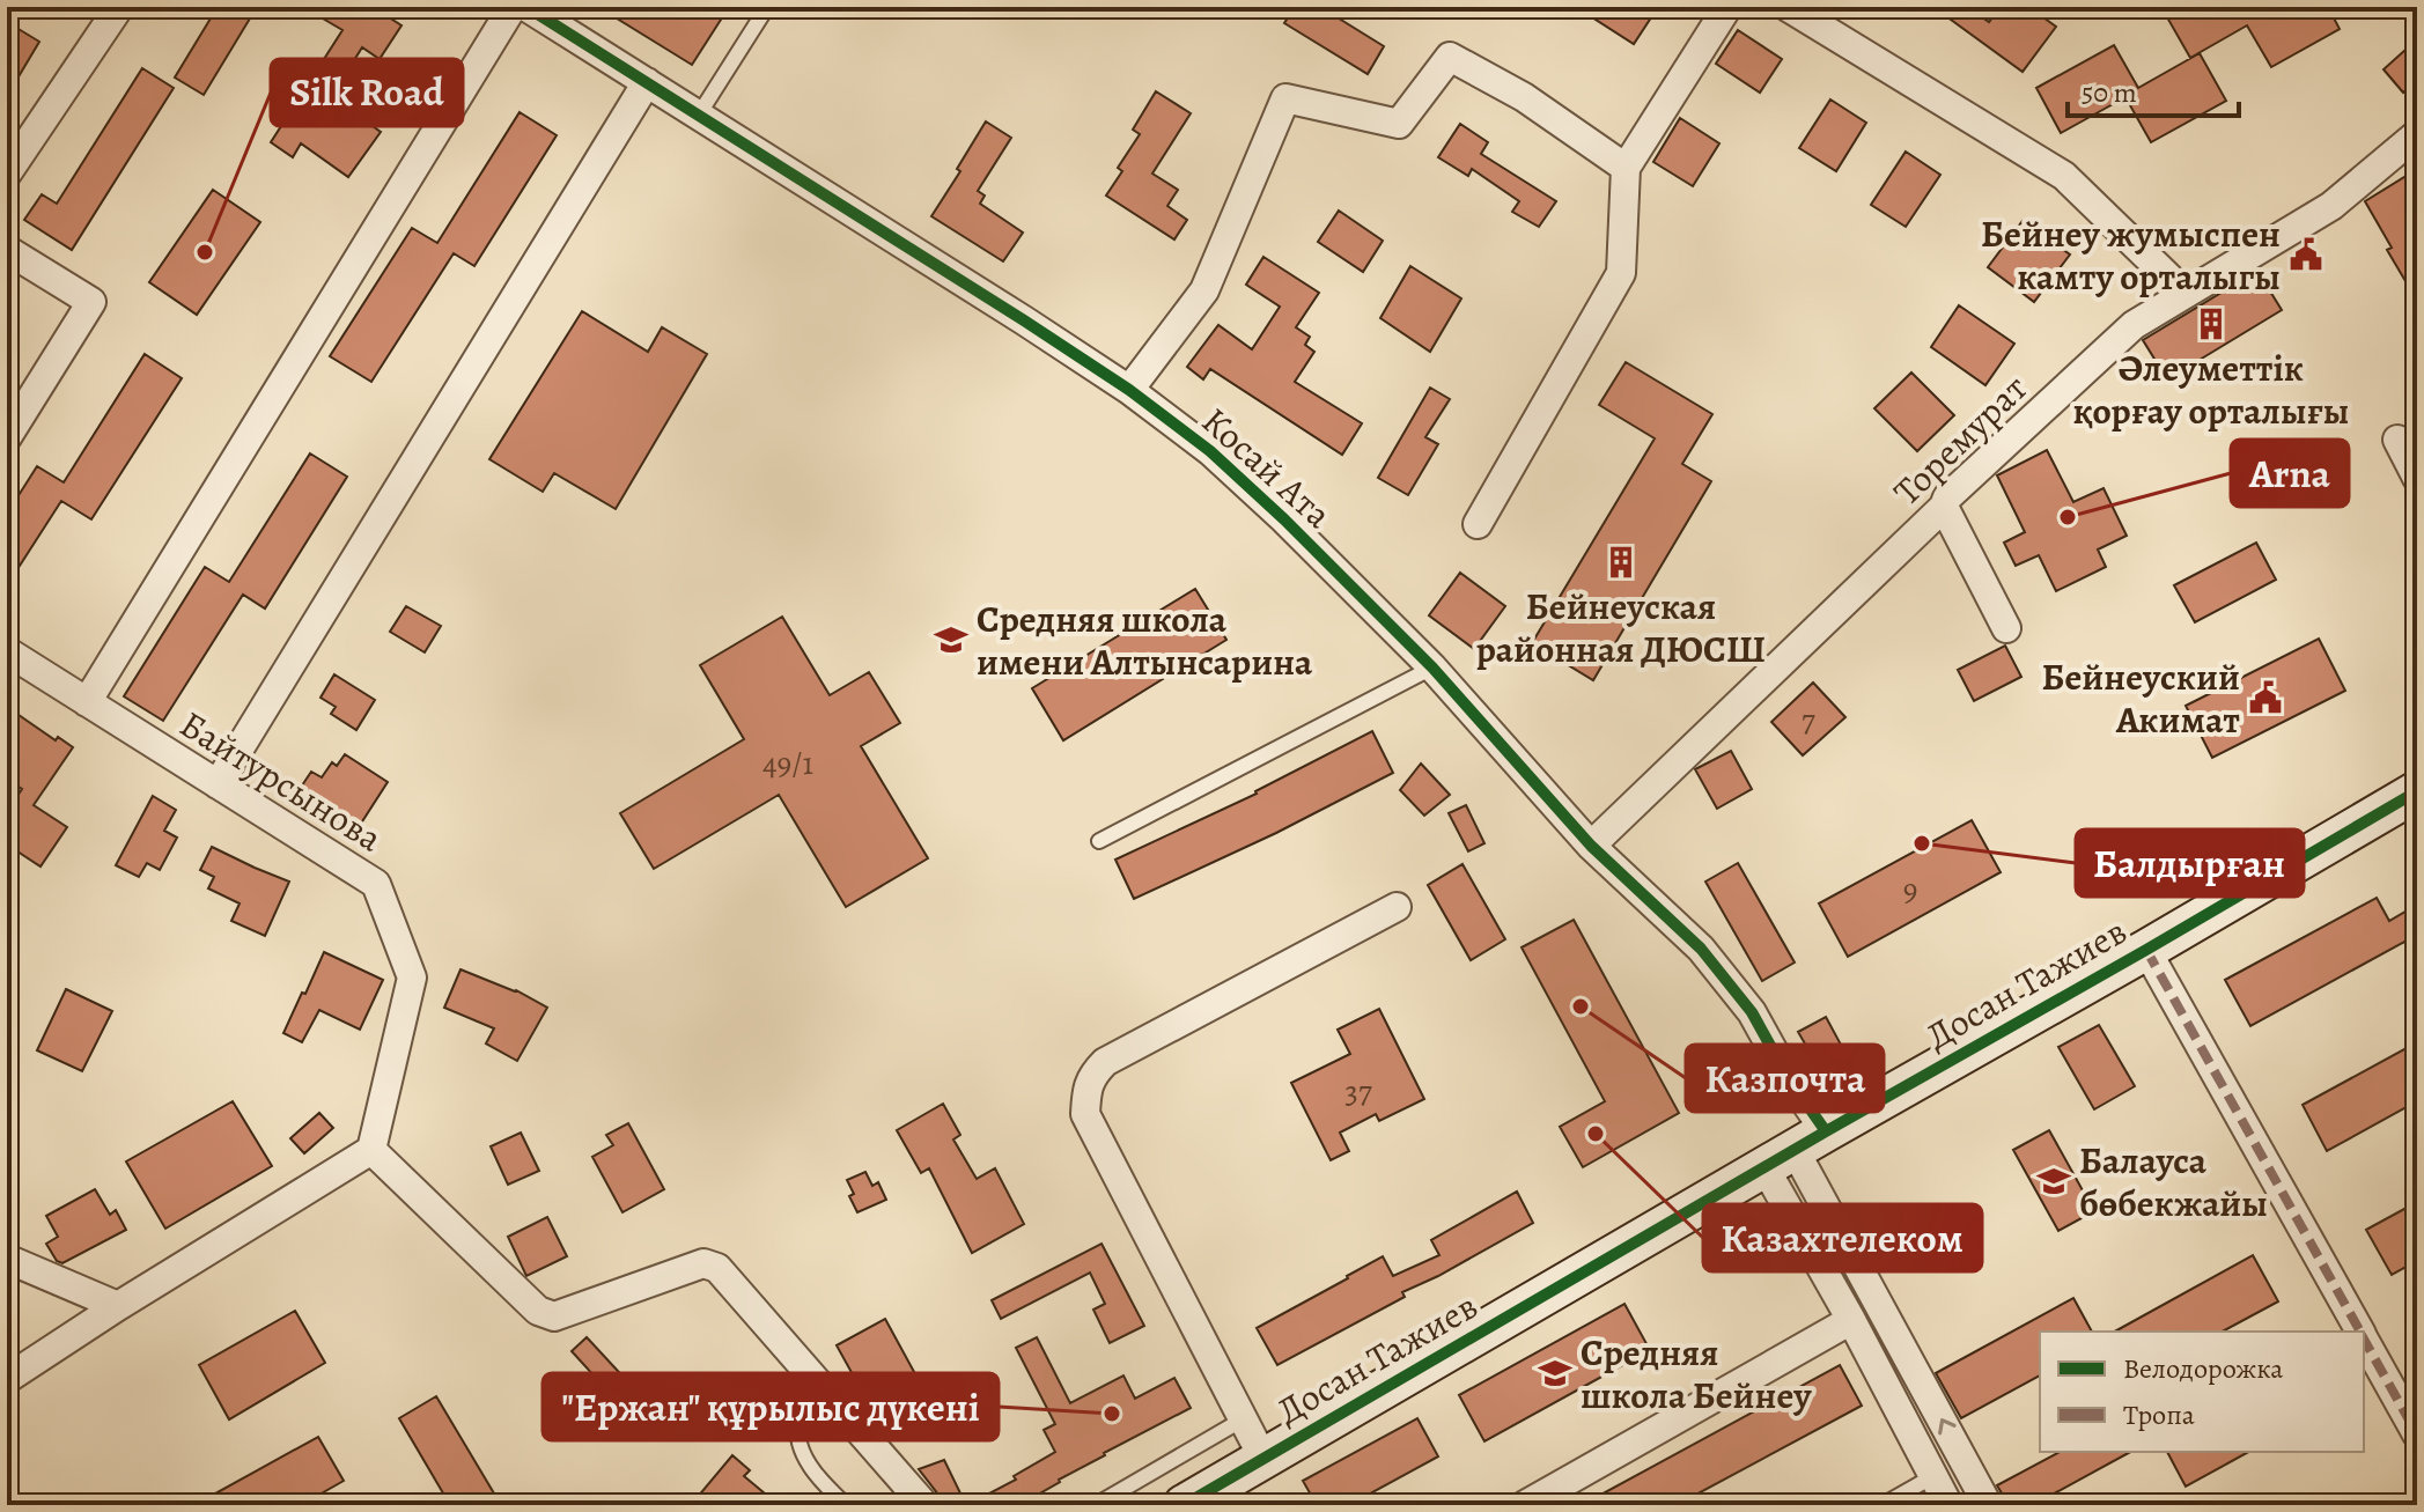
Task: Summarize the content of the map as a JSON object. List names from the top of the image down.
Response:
{
  "streets": {
    "street": [
      "Торемурат",
      "Косай Ата",
      "Байтурсынова",
      "Досан Тажиев"
    ]
  },
  "crossings": [
    ["Торемурат", "Косай Ата"],
    ["Косай Ата", "Досан Тажиев"]
  ],
  "places": {
    "other": [
      "Silk Road",
      "Arna",
      "Балдырған",
      "Казпочта",
      "Казахтелеком",
      "\"Ержан\" құрылыс дүкені"
    ],
    "public building": ["Бейнеу жумыспен камту орталыгы", "Бейнеуский Акимат"],
    "building": ["Әлеуметтік қорғау орталығы", "Бейнеуская районная ДЮСШ"],
    "school or university": ["Средняя школа имени Алтынсарина", "Балауса бөбекжайы", "Средняя школа Бейнеу"]
  },
  "house_numbers": [
    "7",
    "49/1",
    "9",
    "37"
  ],
  "legend": ["Велодорожка", "Тропа"],
  "scale_bar": "50 m"
}
